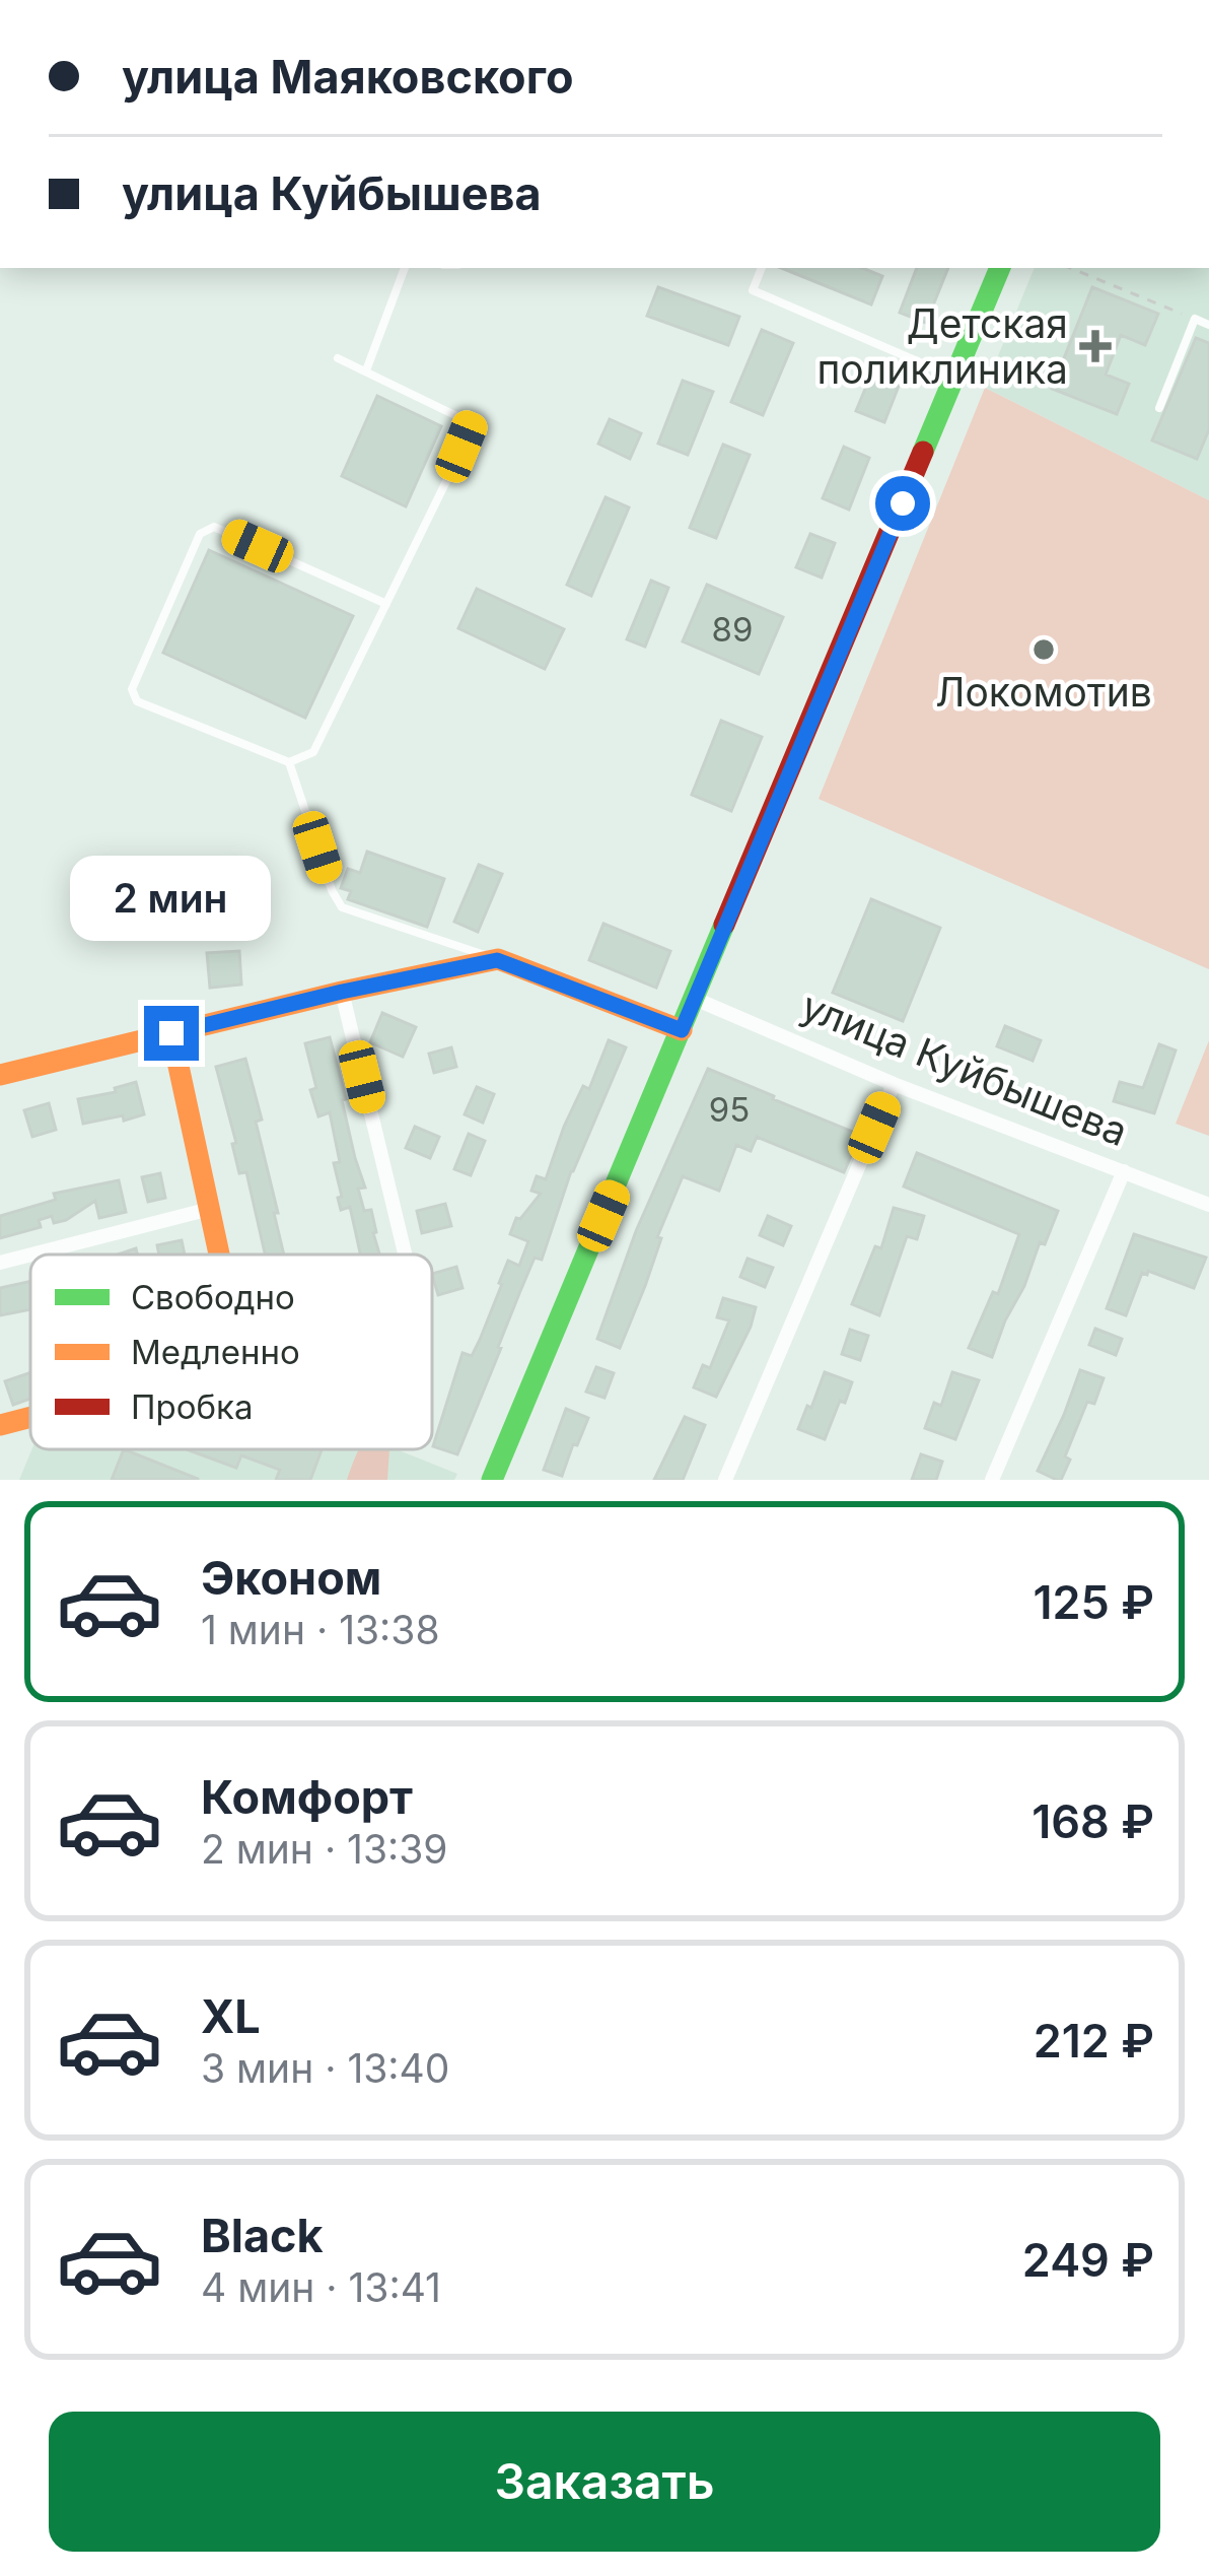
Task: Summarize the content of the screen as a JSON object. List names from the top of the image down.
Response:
{
  "streets": {
    "street": ["улица Куйбышева"]
  },
  "places": {
    "health": ["Детская поликлиника"],
    "other": ["Локомотив"]
  },
  "house_numbers": ["89", "95"],
  "legend": ["Свободно", "Медленно", "Пробка"],
  "page": {
    "banner": ["улица Маяковского", "улица Куйбышева"],
    "bubble": "2 мин",
    "list": [
      {
        "name": "Эконом",
        "note": "1 мин · 13:38",
        "value": "125 ₽"
      },
      {
        "name": "Комфорт",
        "note": "2 мин · 13:39",
        "value": "168 ₽"
      },
      {
        "name": "XL",
        "note": "3 мин · 13:40",
        "value": "212 ₽"
      },
      {
        "name": "Black",
        "note": "4 мин · 13:41",
        "value": "249 ₽"
      }
    ],
    "buttons": "Заказать"
  }
}
